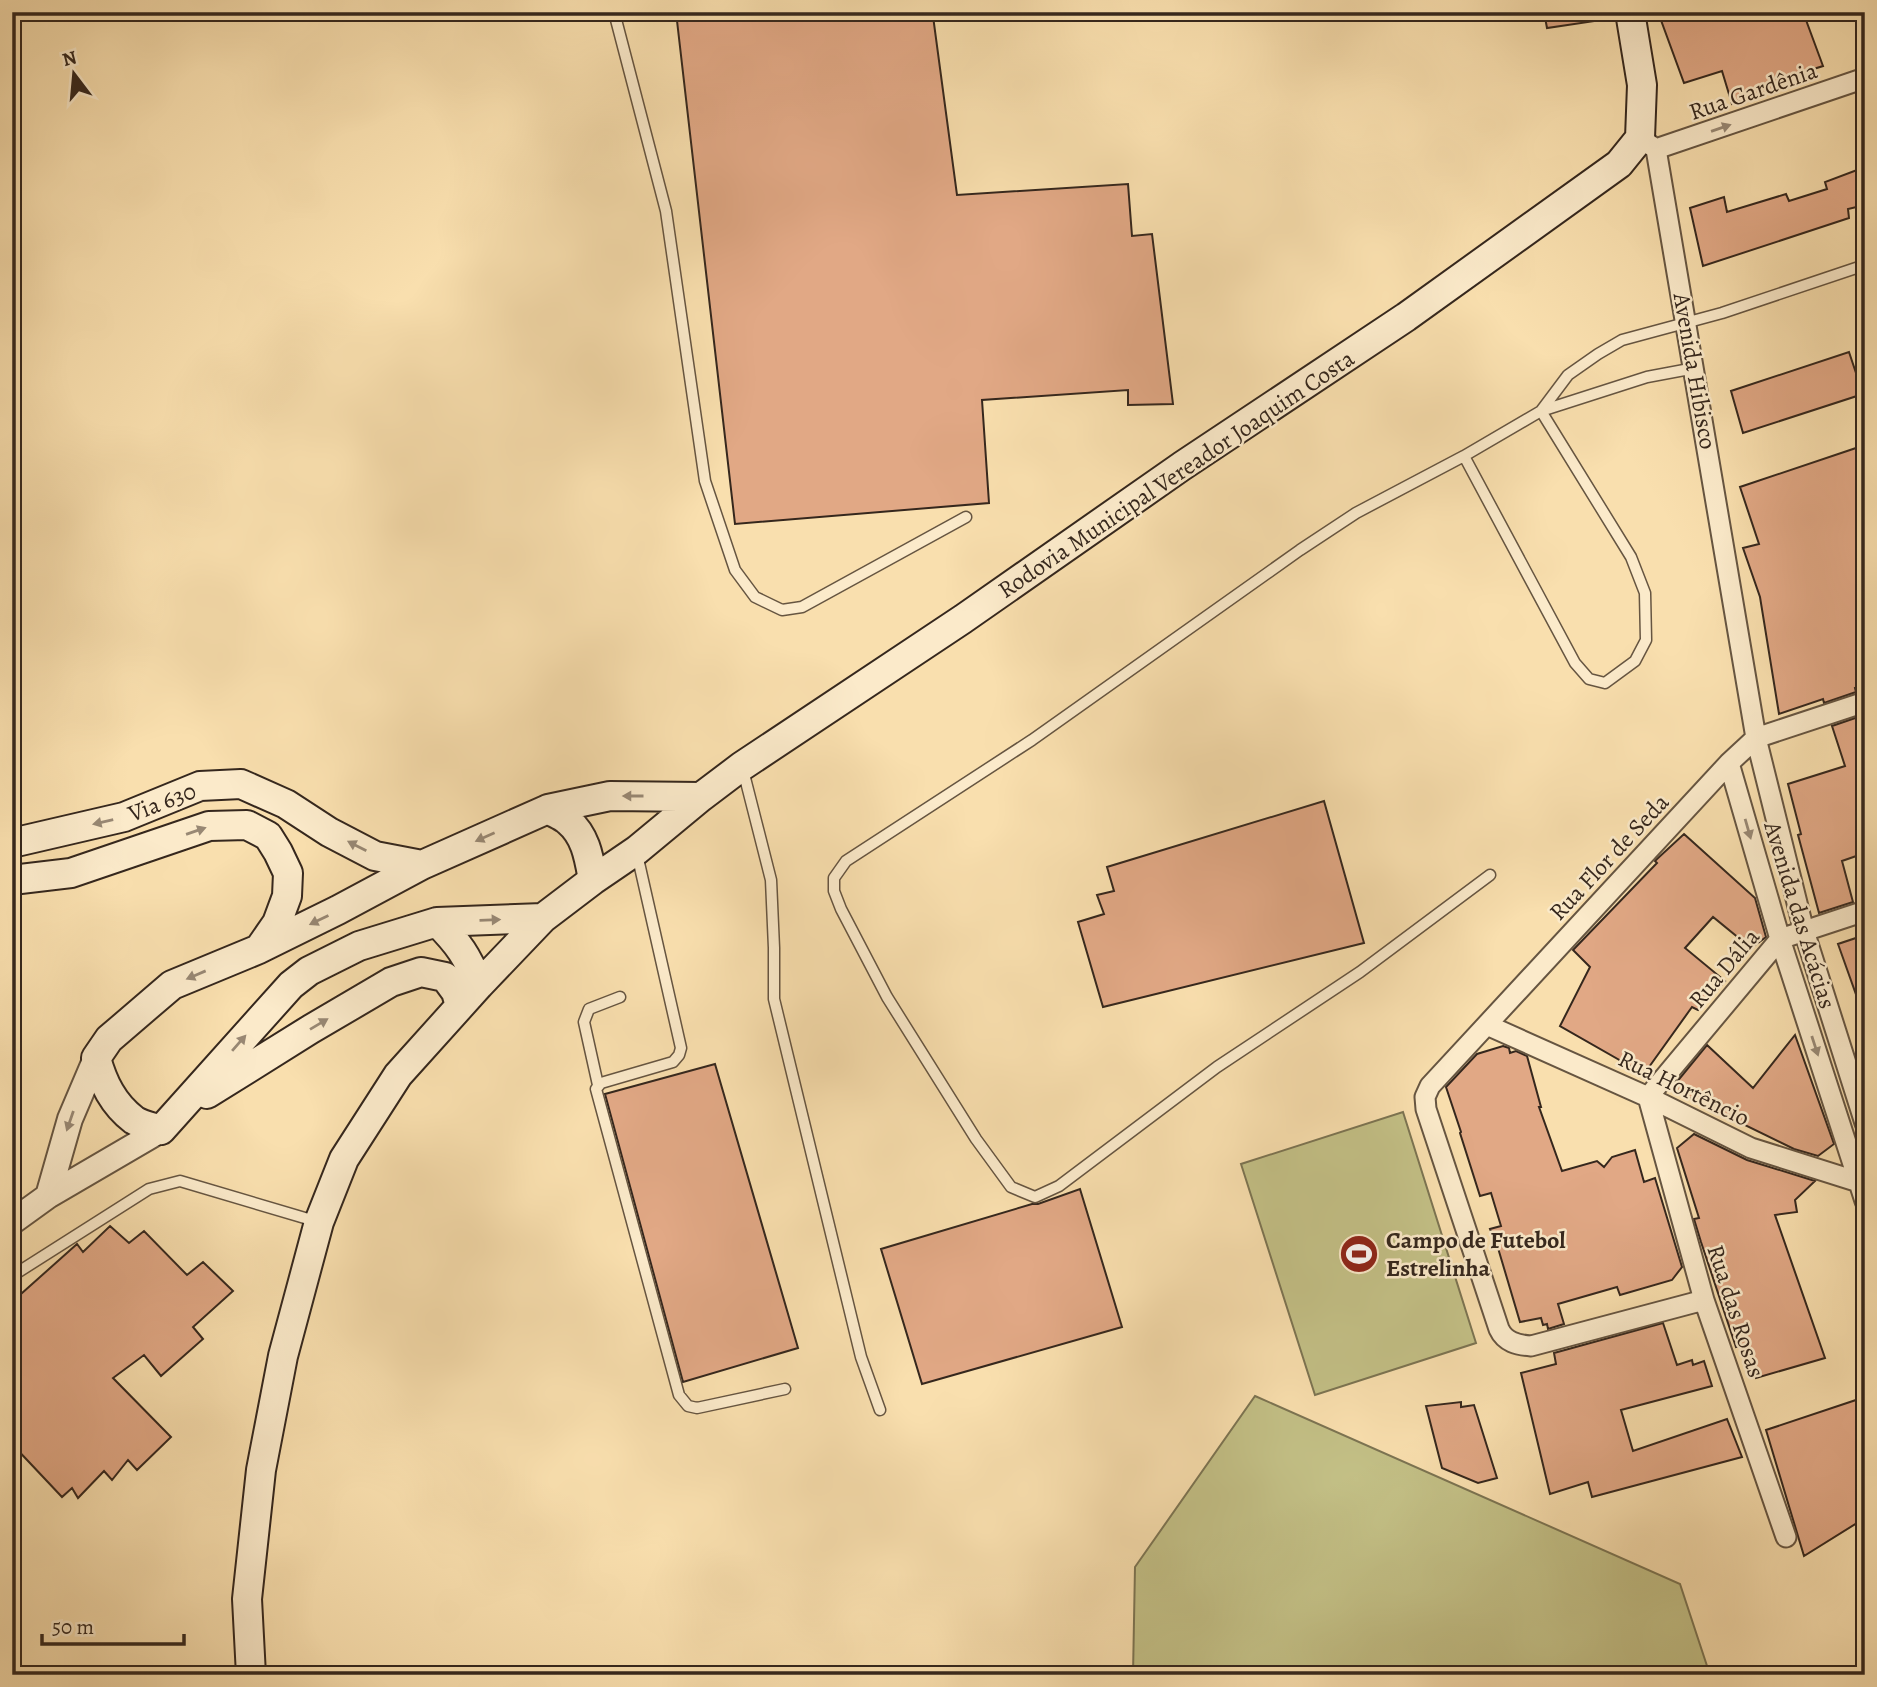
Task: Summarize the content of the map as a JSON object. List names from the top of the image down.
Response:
{
  "streets": {
    "main road": ["Avenida Hibisco", "Rodovia Municipal Vereador Joaquim Costa", "Via 630"],
    "street": [
      "Rua Gardênia",
      "Rua Flor de Seda",
      "Avenida das Acácias",
      "Rua Dália",
      "Rua Hortêncio",
      "Rua das Rosas"
    ]
  },
  "crossings": [
    ["Rua Gardênia", "Avenida Hibisco"],
    ["Rua Gardênia", "Rodovia Municipal Vereador Joaquim Costa"],
    ["Avenida Hibisco", "Rodovia Municipal Vereador Joaquim Costa"],
    ["Avenida Hibisco", "Rua Flor de Seda"],
    ["Avenida Hibisco", "Avenida das Acácias"],
    ["Rua Flor de Seda", "Avenida das Acácias"],
    ["Rua Flor de Seda", "Rua Hortêncio"],
    ["Rua Flor de Seda", "Rua das Rosas"],
    ["Avenida das Acácias", "Rua Dália"],
    ["Avenida das Acácias", "Rua Hortêncio"],
    ["Rua Dália", "Rua Hortêncio"],
    ["Rua Dália", "Rua das Rosas"],
    ["Rua Hortêncio", "Rua das Rosas"]
  ],
  "one_way": ["Rua Gardênia"],
  "places": {
    "sports": ["Campo de Futebol Estrelinha"]
  },
  "scale_bar": "50 m",
  "north": "top"
}
